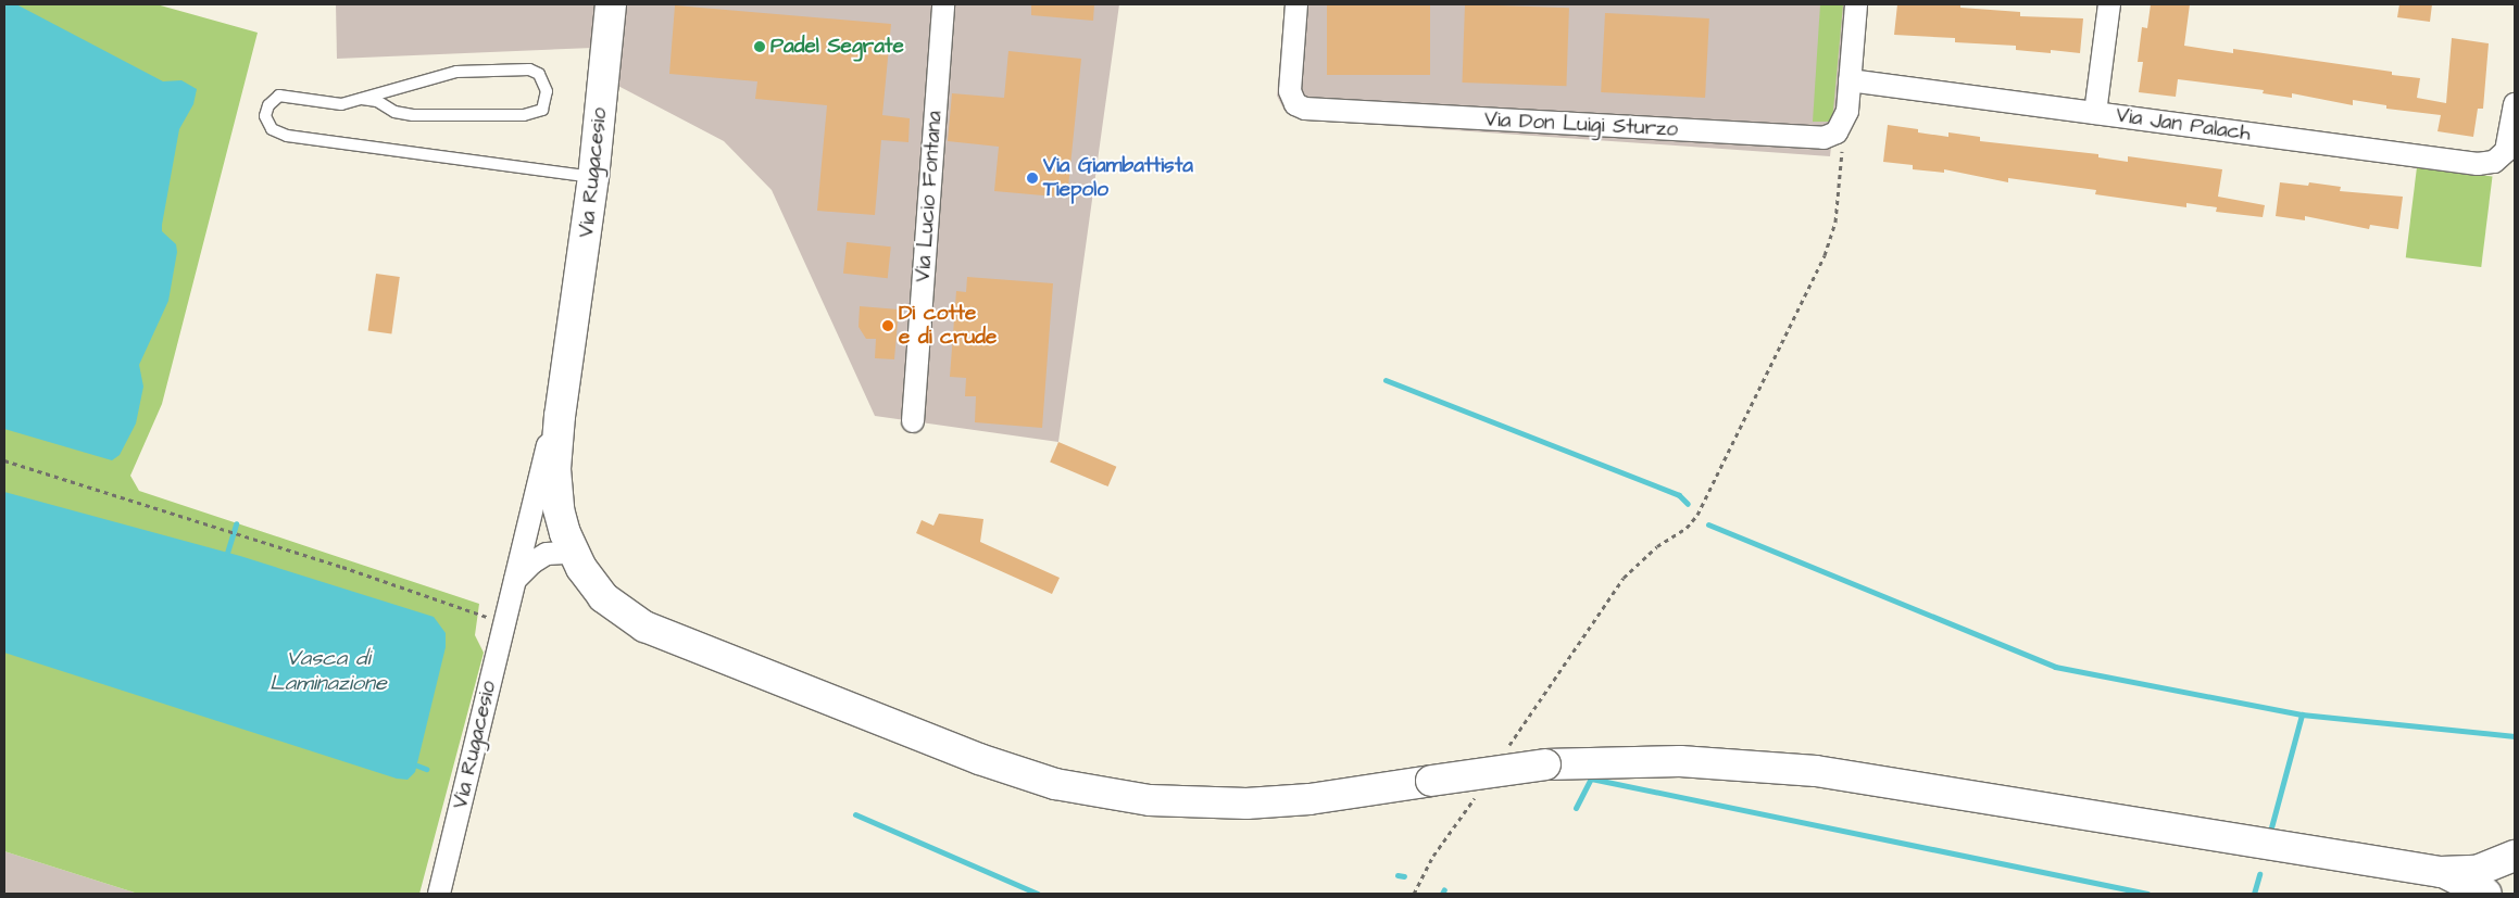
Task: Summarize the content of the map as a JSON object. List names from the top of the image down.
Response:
{
  "streets": {
    "main road": ["Via Rugacesio"],
    "street": ["Via Don Luigi Sturzo", "Via Jan Palach", "Via Lucio Fontana"]
  },
  "water": ["Vasca di Laminazione"],
  "places": ["Padel Segrate", "Via Giambattista Tiepolo", "Di cotte e di crude"]
}
